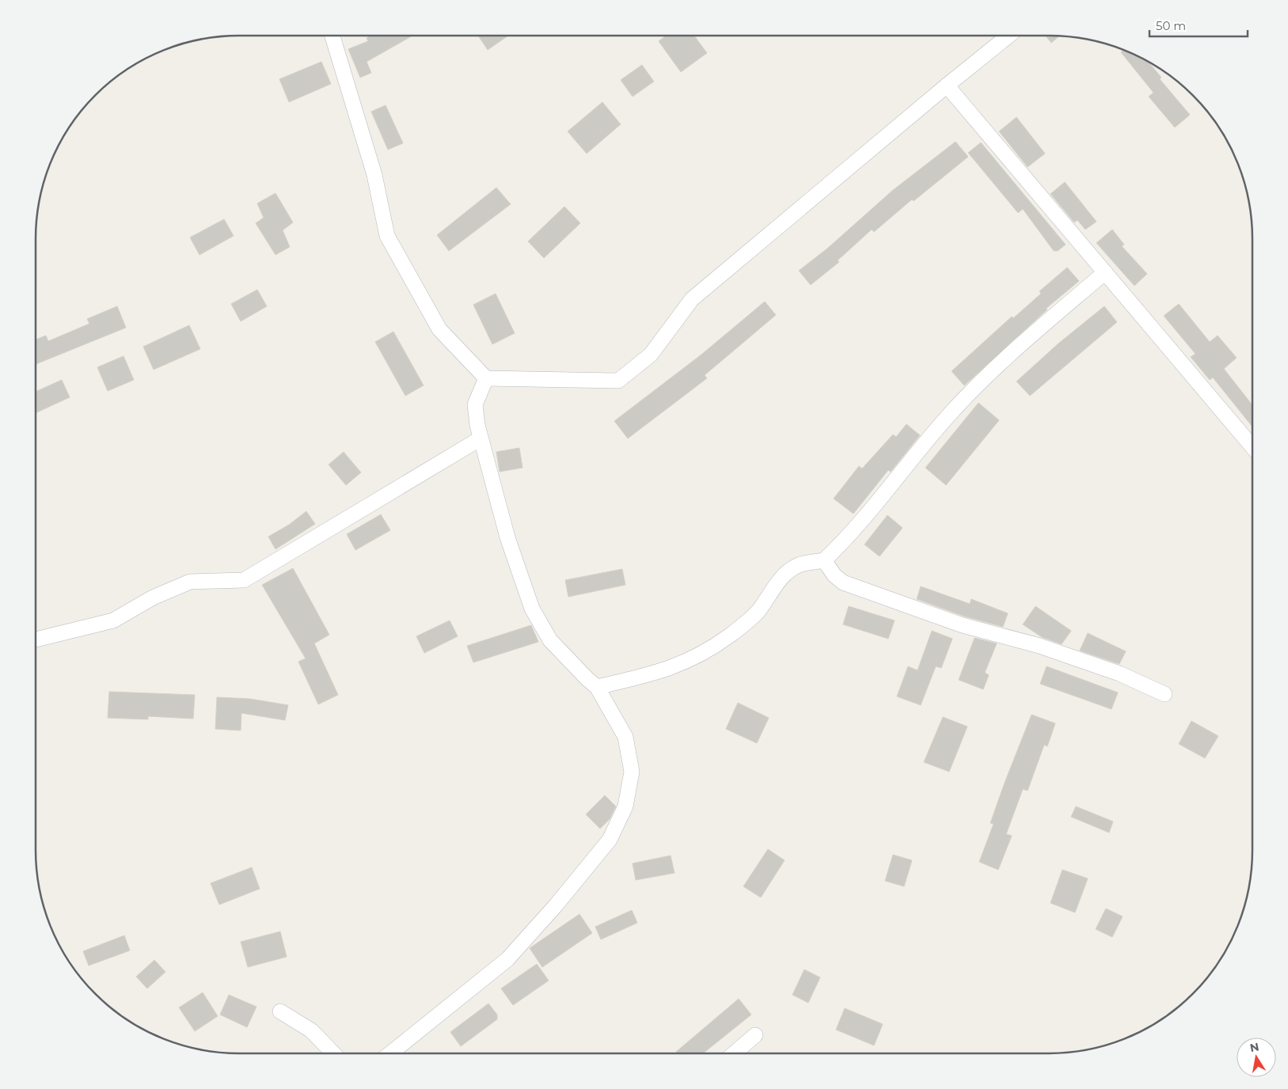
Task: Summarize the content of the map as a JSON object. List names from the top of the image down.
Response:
{
  "scale_bar": "50 m",
  "north": "top"
}
